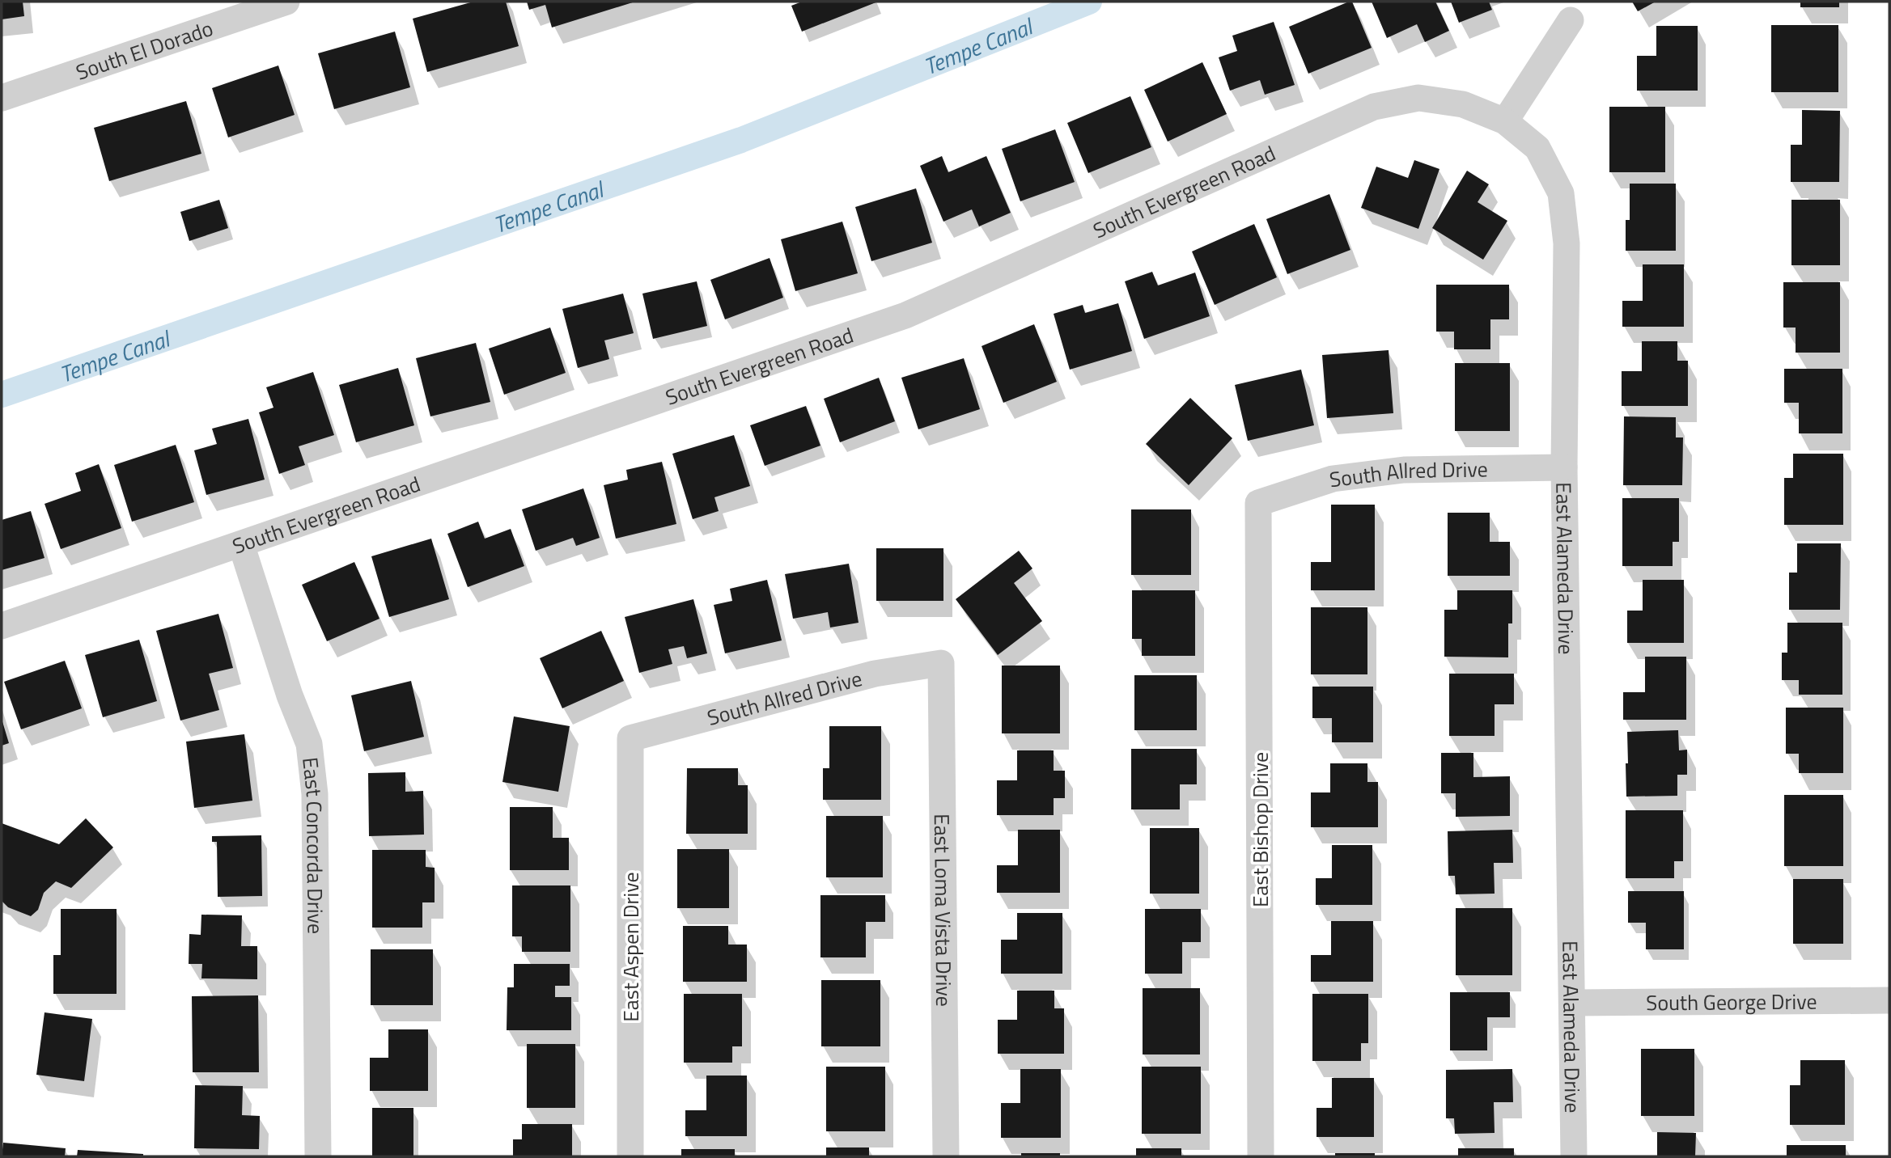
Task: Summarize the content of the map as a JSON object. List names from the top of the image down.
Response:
{
  "streets": {
    "street": [
      "South El Dorado",
      "South Evergreen Road",
      "South Allred Drive",
      "East Alameda Drive",
      "East Bishop Drive",
      "East Concorda Drive",
      "East Loma Vista Drive",
      "East Aspen Drive",
      "South George Drive"
    ]
  },
  "crossings": [
    ["South Evergreen Road", "East Alameda Drive"],
    ["South Evergreen Road", "East Concorda Drive"],
    ["South Allred Drive", "East Alameda Drive"],
    ["South Allred Drive", "East Bishop Drive"],
    ["South Allred Drive", "East Loma Vista Drive"],
    ["South Allred Drive", "East Aspen Drive"],
    ["East Alameda Drive", "South George Drive"]
  ],
  "water": ["Tempe Canal"]
}
